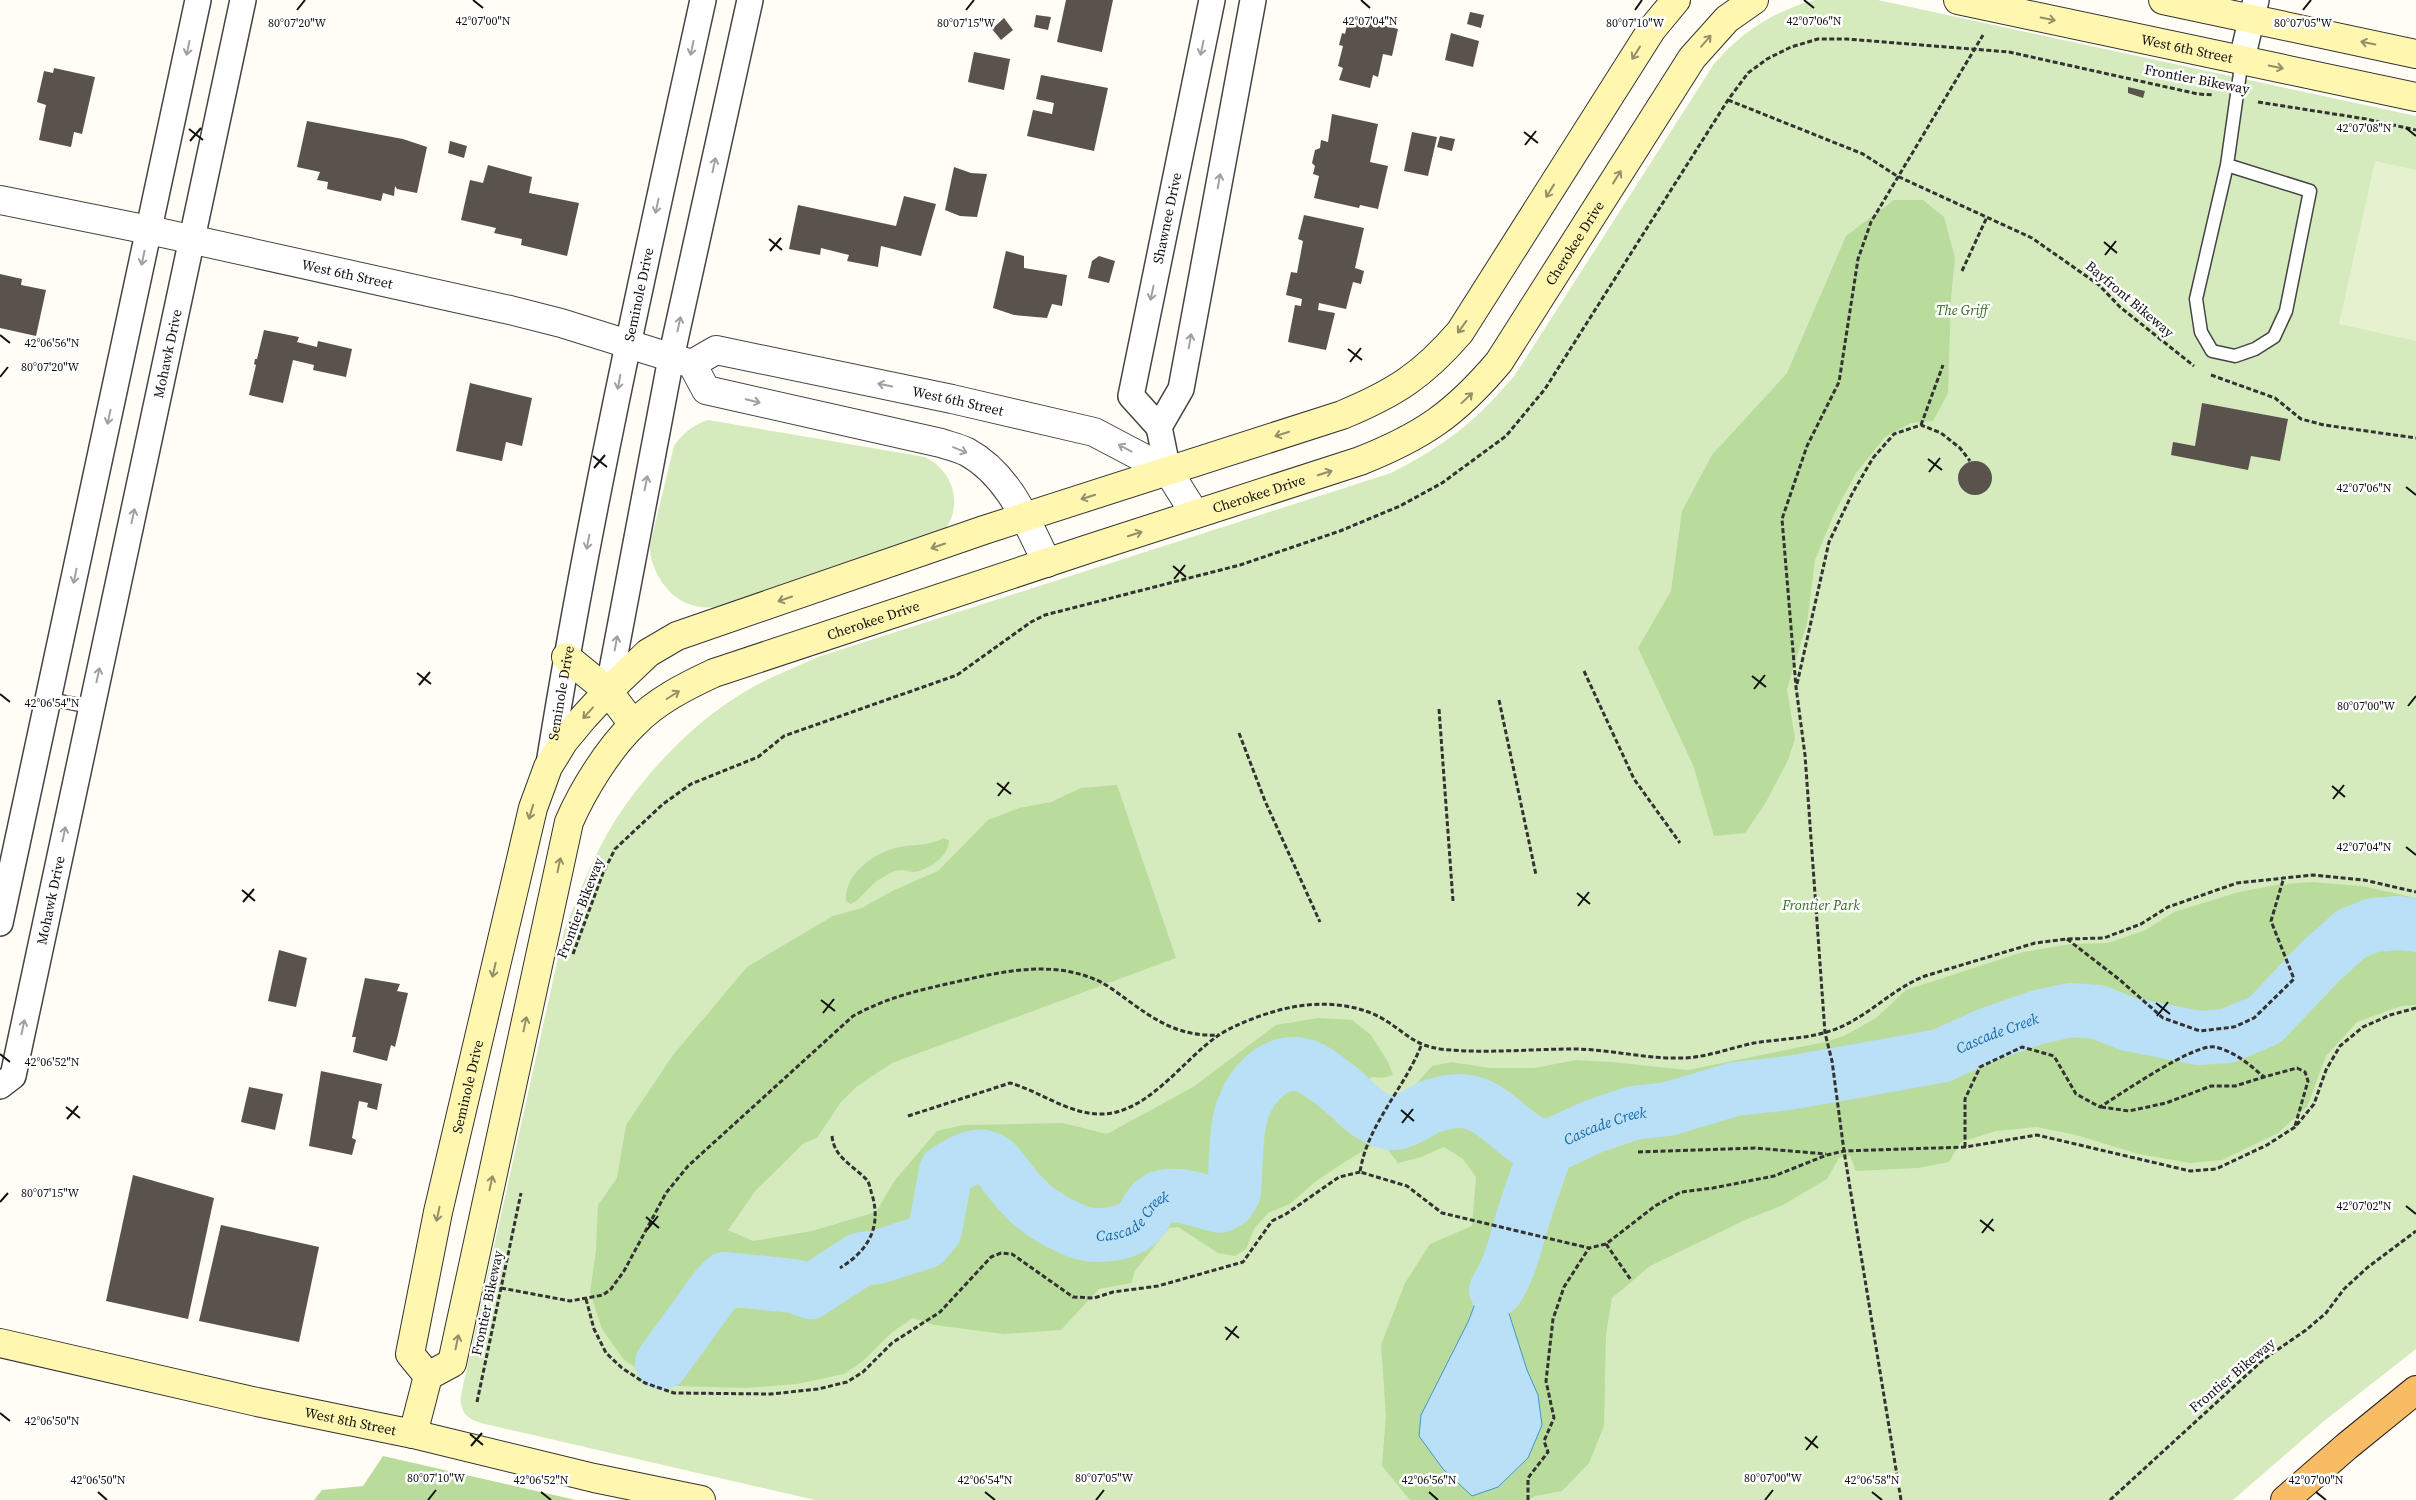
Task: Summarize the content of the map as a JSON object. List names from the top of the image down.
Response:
{
  "streets": {
    "main road": [
      "West 6th Street",
      "Cherokee Drive",
      "Seminole Drive",
      "West 8th Street"
    ],
    "street": ["Shawnee Drive", "Mohawk Drive"],
    "path": ["Frontier Bikeway", "Bayfront Bikeway"]
  },
  "crossings": [
    ["West 6th Street", "Shawnee Drive"],
    ["West 6th Street", "Seminole Drive"],
    ["West 6th Street", "Mohawk Drive"],
    ["Frontier Bikeway", "Bayfront Bikeway"],
    ["Cherokee Drive", "Seminole Drive"]
  ],
  "water": ["Cascade Creek"],
  "parks": ["The Griff", "Frontier Park"],
  "coordinates": [
    "42°07'00\"N",
    "42°07'04\"N",
    "42°07'06\"N",
    "80°07'10\"W",
    "80°07'05\"W",
    "80°07'20\"W",
    "80°07'15\"W",
    "42°07'08\"N",
    "42°06'56\"N",
    "42°06'54\"N",
    "80°07'00\"W",
    "42°06'52\"N",
    "42°07'02\"N",
    "42°06'50\"N",
    "42°06'58\"N"
  ]
}
